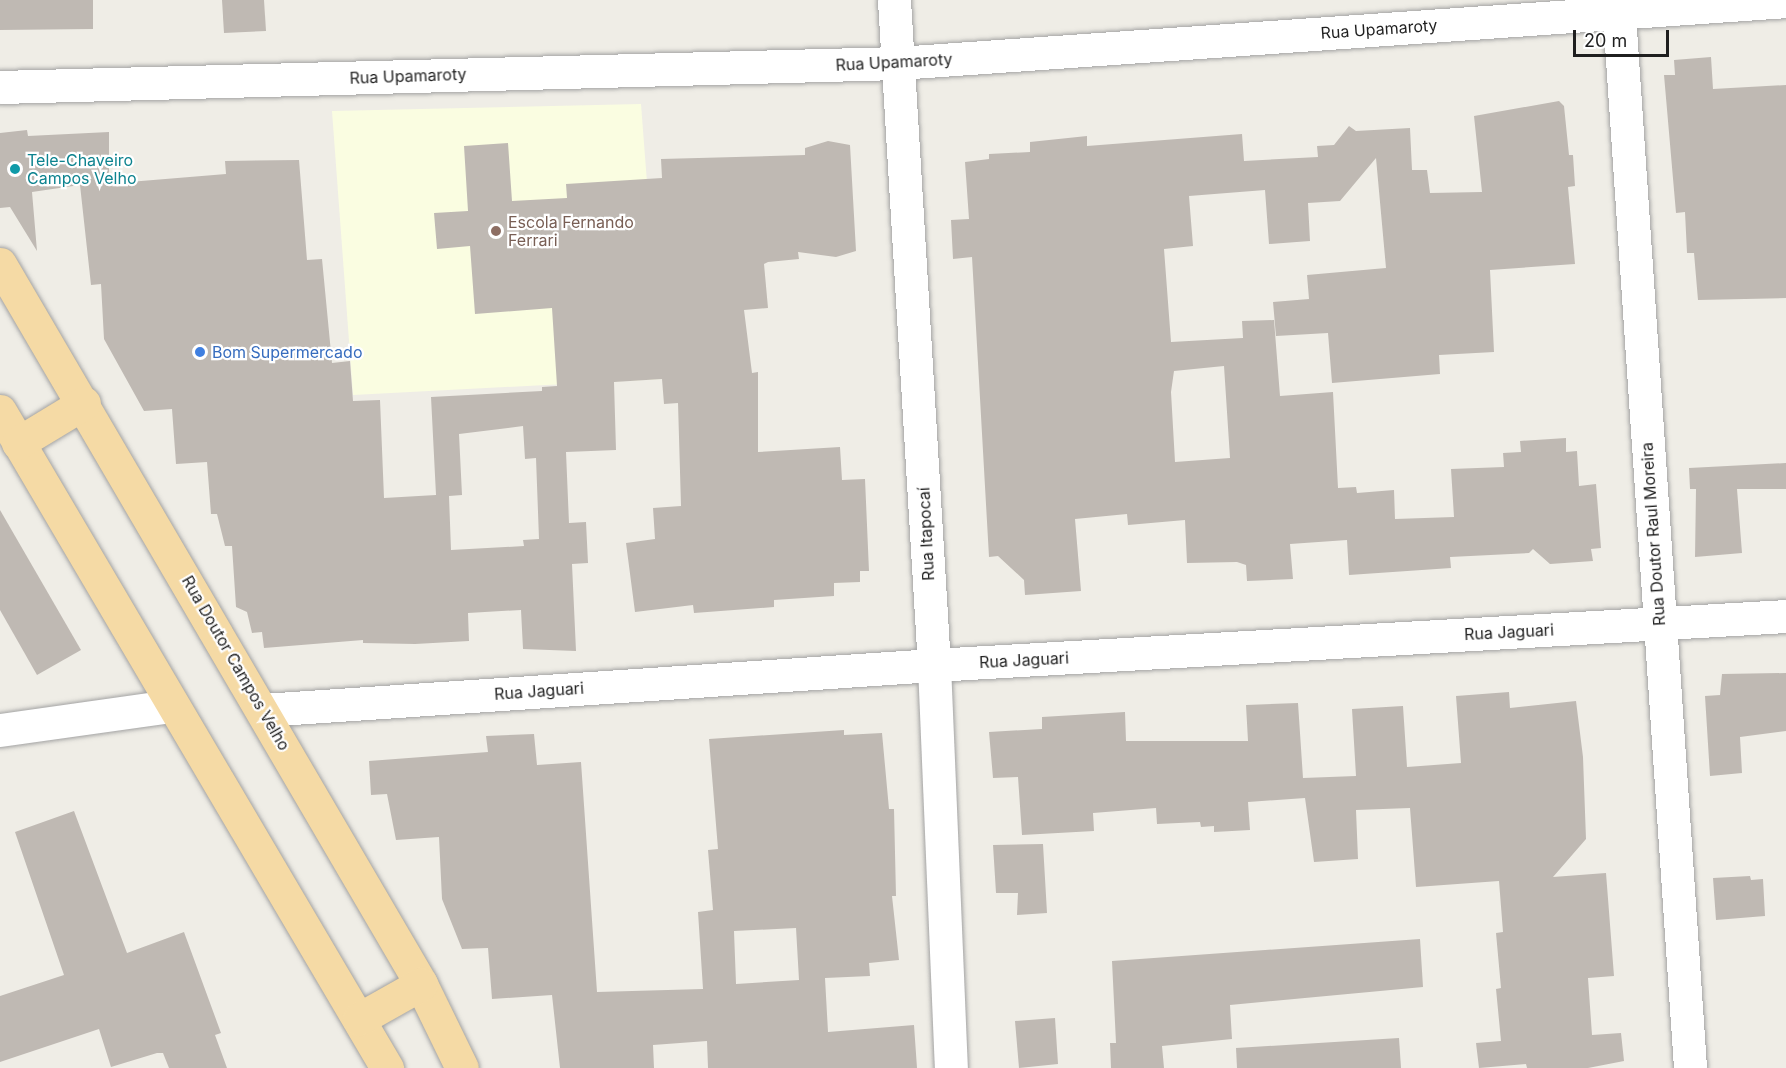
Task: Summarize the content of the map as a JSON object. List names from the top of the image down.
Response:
{
  "streets": {
    "main road": ["Rua Doutor Campos Velho"],
    "street": [
      "Rua Upamaroty",
      "Rua Itapocaí",
      "Rua Doutor Raul Moreira",
      "Rua Jaguari"
    ]
  },
  "crossings": [
    ["Rua Upamaroty", "Rua Itapocaí"],
    ["Rua Upamaroty", "Rua Doutor Raul Moreira"],
    ["Rua Itapocaí", "Rua Jaguari"],
    ["Rua Doutor Raul Moreira", "Rua Jaguari"],
    ["Rua Jaguari", "Rua Doutor Campos Velho"]
  ],
  "places": ["Tele-Chaveiro Campos Velho", "Escola Fernando Ferrari", "Bom Supermercado"],
  "scale_bar": "20 m"
}
